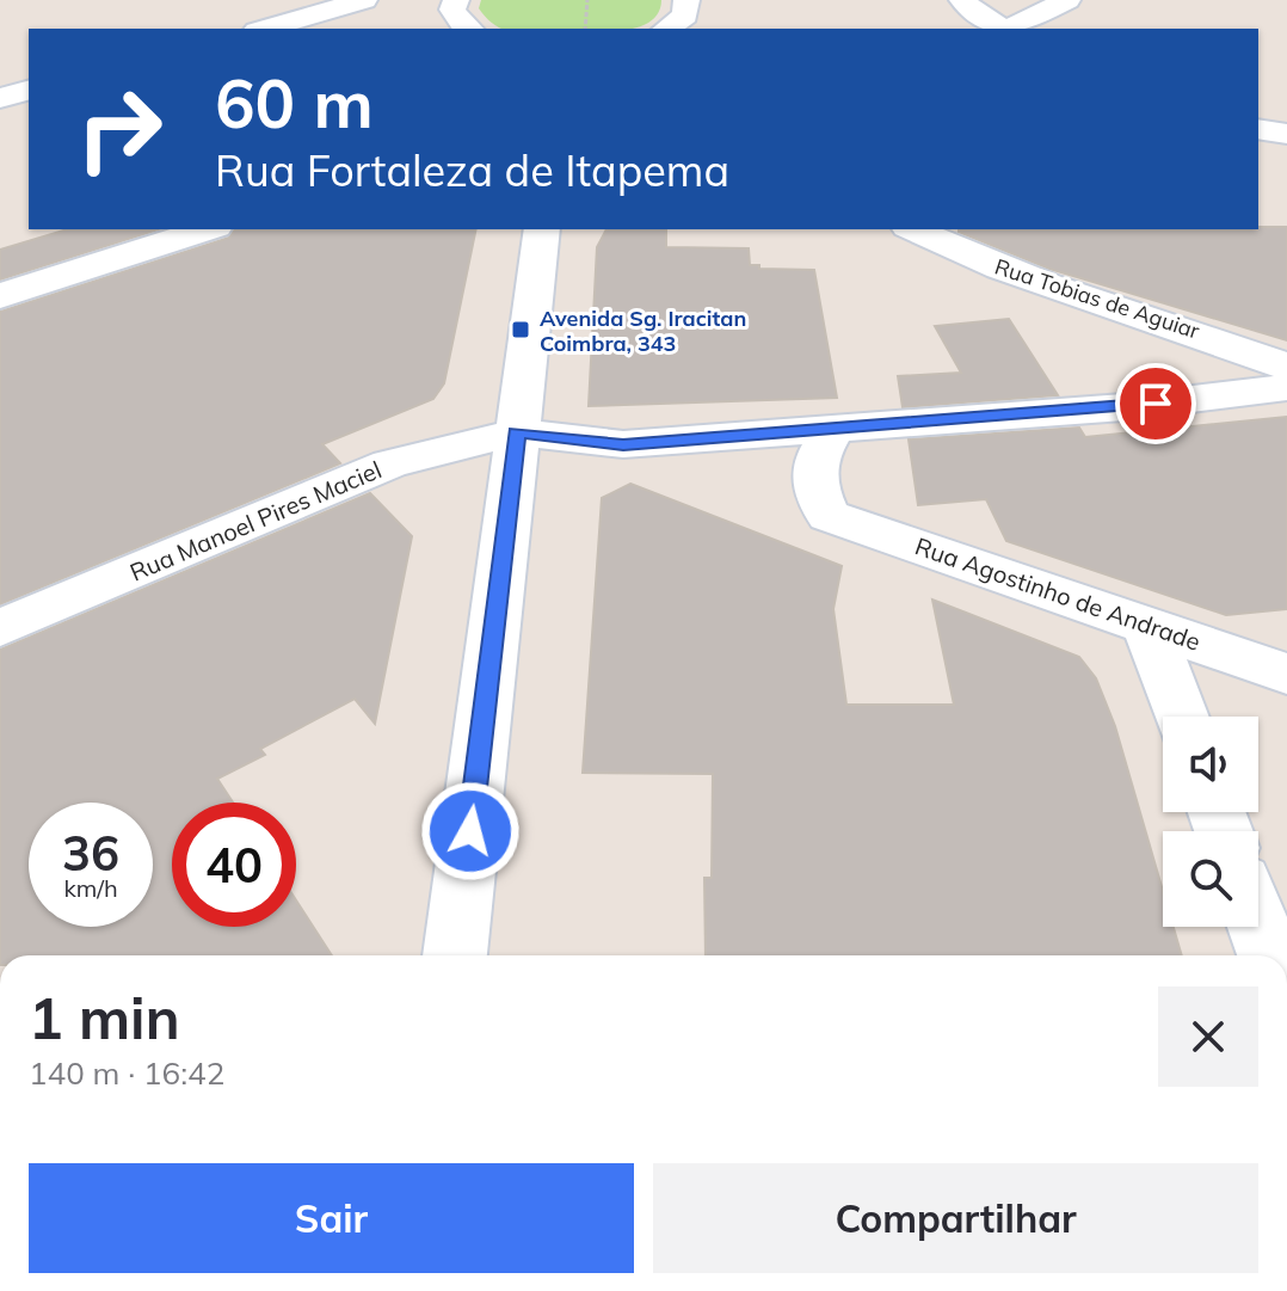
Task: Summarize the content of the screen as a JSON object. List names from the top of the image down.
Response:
{
  "streets": {
    "street": ["Rua Tobias de Aguiar", "Rua Manoel Pires Maciel", "Rua Agostinho de Andrade"]
  },
  "places": {
    "transit": ["Avenida Sg. Iracitan Coimbra, 343"]
  },
  "page": {
    "turn": ["60 m", "Rua Fortaleza de Itapema"],
    "speed": "36 km/h",
    "limit": "40",
    "heading": ["1 min", "140 m · 16:42"],
    "buttons": ["Sair", "Compartilhar"]
  }
}
